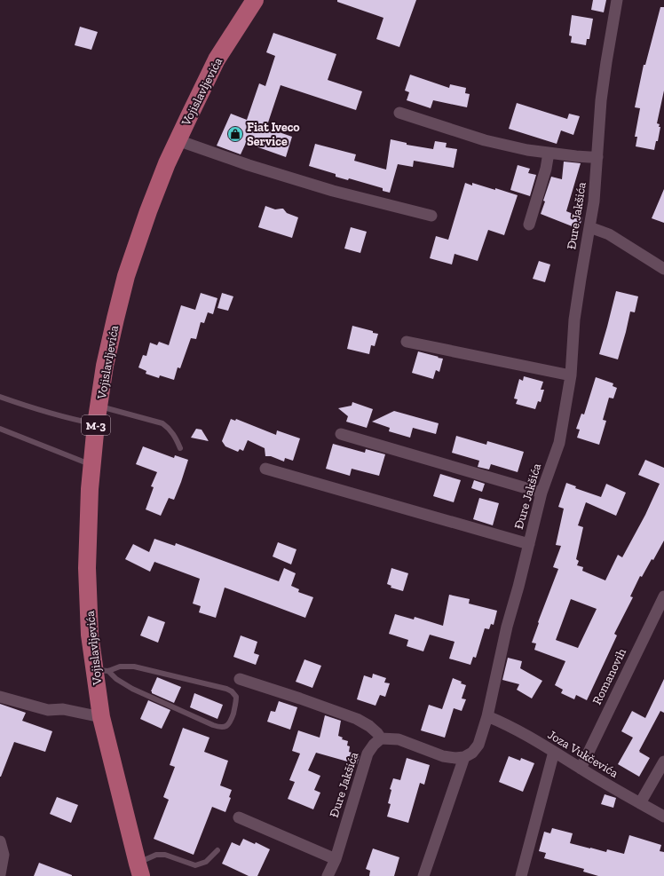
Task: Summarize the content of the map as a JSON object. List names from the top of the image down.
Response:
{
  "streets": {
    "main road": ["Vojislavljevića", "M-3"],
    "street": ["Đure Jakšića", "Romanovih", "Joza Vukčevića"]
  },
  "crossings": [
    ["Đure Jakšića", "Joza Vukčevića"],
    ["Romanovih", "Joza Vukčevića"]
  ],
  "places": {
    "shop": ["Fiat Iveco Service"]
  }
}
